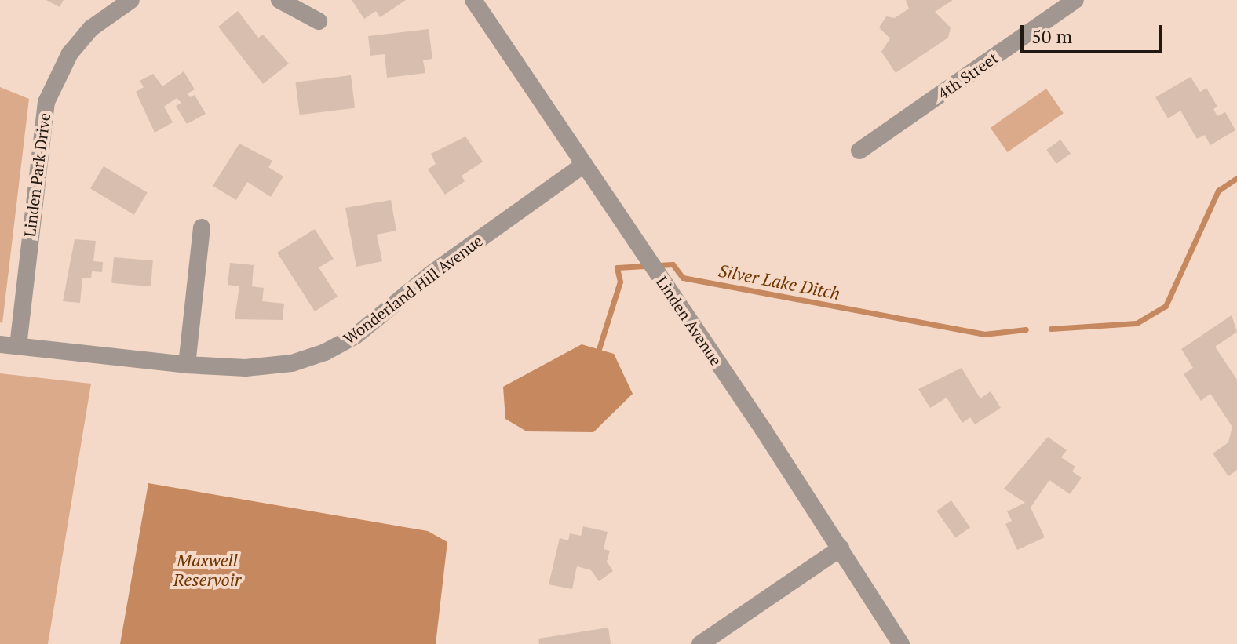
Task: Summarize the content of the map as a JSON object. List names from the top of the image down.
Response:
{
  "streets": {
    "street": [
      "4th Street",
      "Linden Park Drive",
      "Wonderland Hill Avenue",
      "Linden Avenue"
    ]
  },
  "crossings": [
    ["Linden Park Drive", "Wonderland Hill Avenue"],
    ["Wonderland Hill Avenue", "Linden Avenue"]
  ],
  "water": ["Silver Lake Ditch", "Maxwell Reservoir"],
  "scale_bar": "50 m"
}
